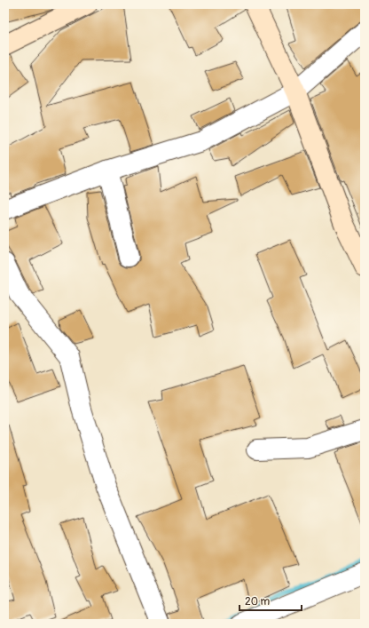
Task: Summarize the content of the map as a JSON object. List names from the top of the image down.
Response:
{
  "scale_bar": "20 m"
}
